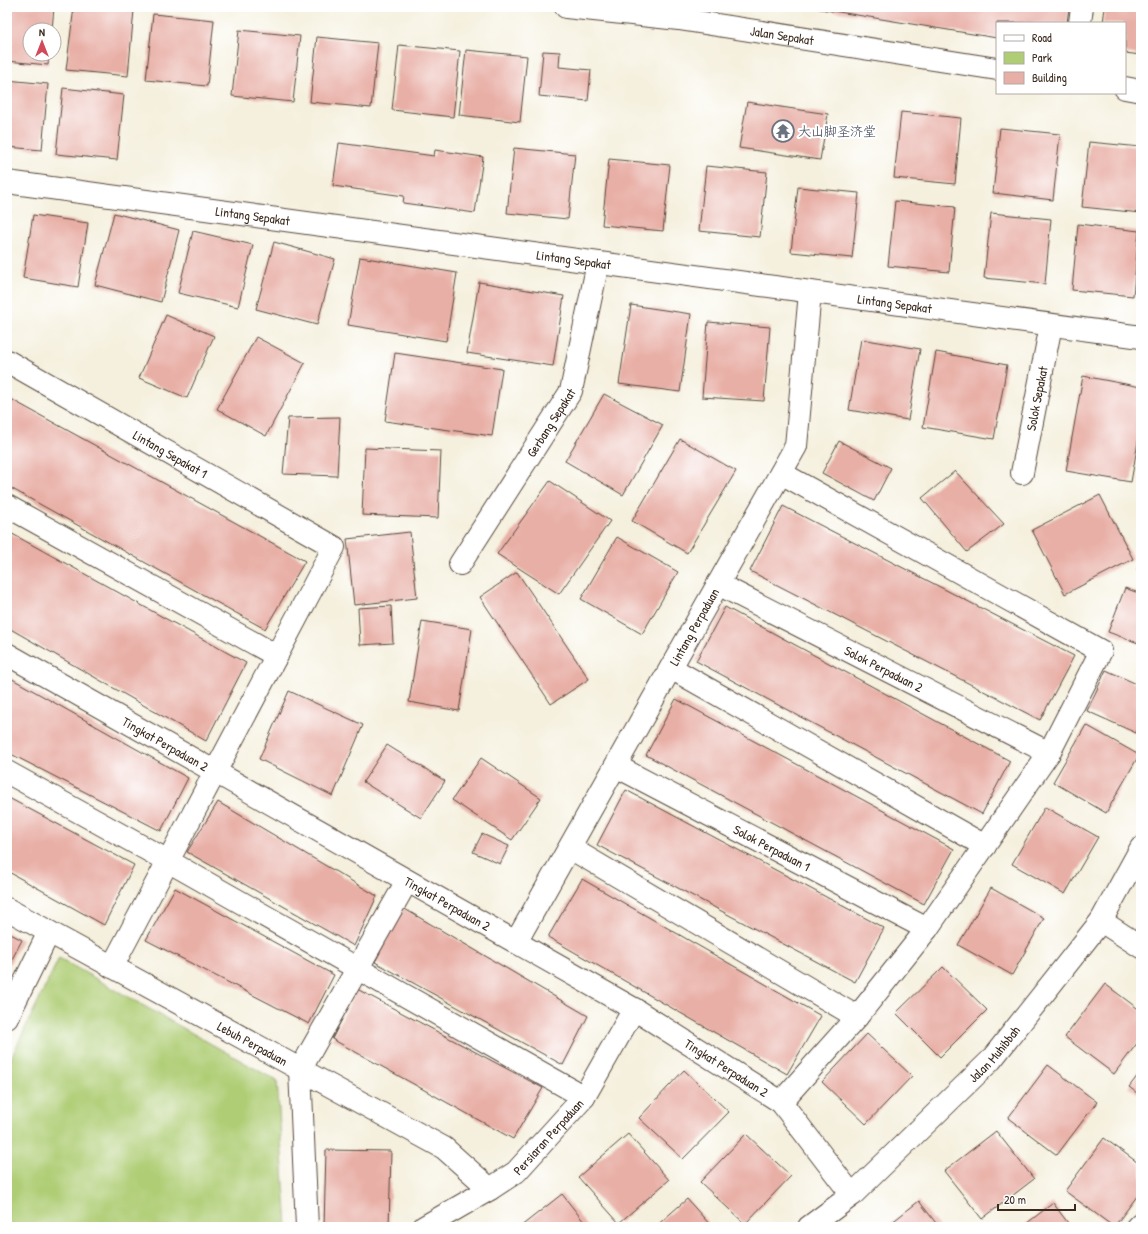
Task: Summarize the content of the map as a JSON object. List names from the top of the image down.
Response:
{
  "streets": {
    "street": [
      "Jalan Sepakat",
      "Lintang Sepakat",
      "Solok Sepakat",
      "Gerbang Sepakat",
      "Lintang Sepakat 1",
      "Lintang Perpaduan",
      "Solok Perpaduan 2",
      "Tingkat Perpaduan 2",
      "Solok Perpaduan 1",
      "Lebuh Perpaduan",
      "Jalan Muhibbah",
      "Persiaran Perpaduan"
    ]
  },
  "crossings": [
    ["Lintang Sepakat", "Solok Sepakat"],
    ["Lintang Sepakat", "Gerbang Sepakat"],
    ["Lintang Sepakat", "Lintang Perpaduan"],
    ["Lintang Perpaduan", "Solok Perpaduan 2"],
    ["Lintang Perpaduan", "Tingkat Perpaduan 2"],
    ["Lintang Perpaduan", "Solok Perpaduan 1"],
    ["Tingkat Perpaduan 2", "Jalan Muhibbah"],
    ["Tingkat Perpaduan 2", "Persiaran Perpaduan"],
    ["Lebuh Perpaduan", "Persiaran Perpaduan"]
  ],
  "places": {
    "temple": ["大山脚圣济堂"]
  },
  "legend": ["Road", "Park", "Building"],
  "scale_bar": "20 m",
  "north": "top"
}
